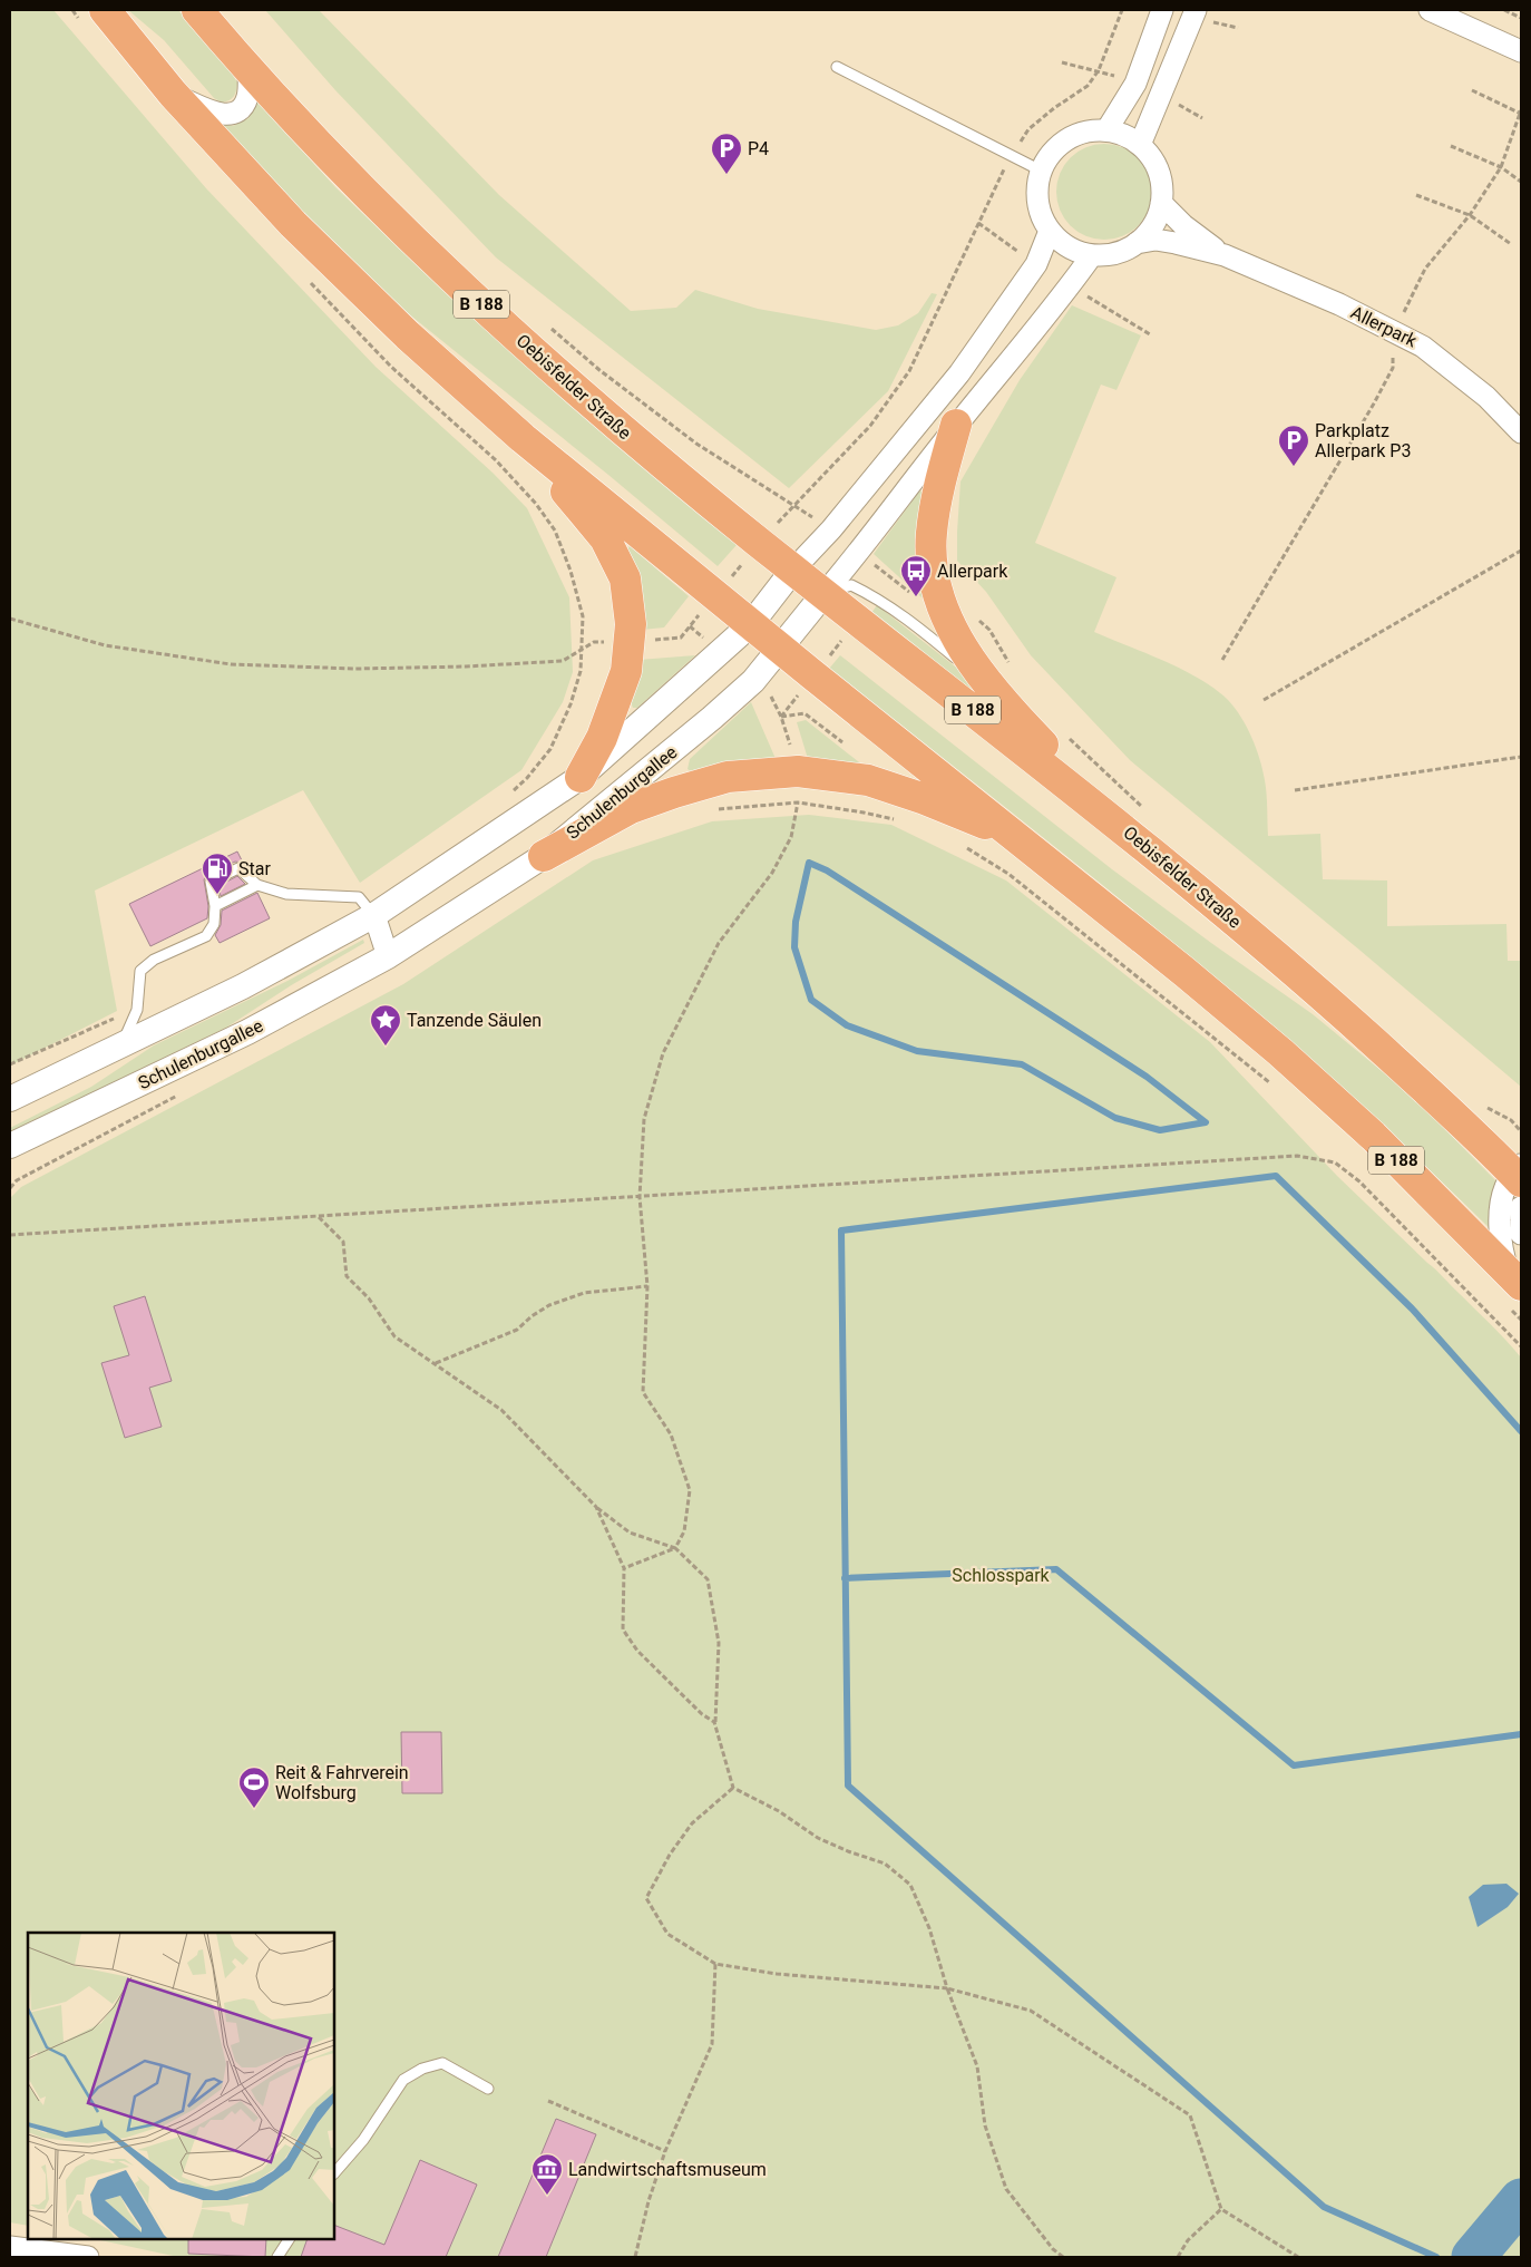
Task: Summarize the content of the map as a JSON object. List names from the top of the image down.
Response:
{
  "streets": {
    "main road": ["B 188", "Oebisfelder Straße"],
    "street": ["Allerpark", "Schulenburgallee"]
  },
  "crossings": [
    ["B 188", "Oebisfelder Straße"],
    ["B 188", "Schulenburgallee"],
    ["Oebisfelder Straße", "Schulenburgallee"]
  ],
  "parks": ["Schlosspark"],
  "places": {
    "parking": ["P4", "Parkplatz Allerpark P3"],
    "bus stop": ["Allerpark"],
    "fuel station": ["Star"],
    "place": ["Tanzende Säulen"],
    "sports": ["Reit & Fahrverein Wolfsburg"],
    "museum": ["Landwirtschaftsmuseum"]
  }
}
